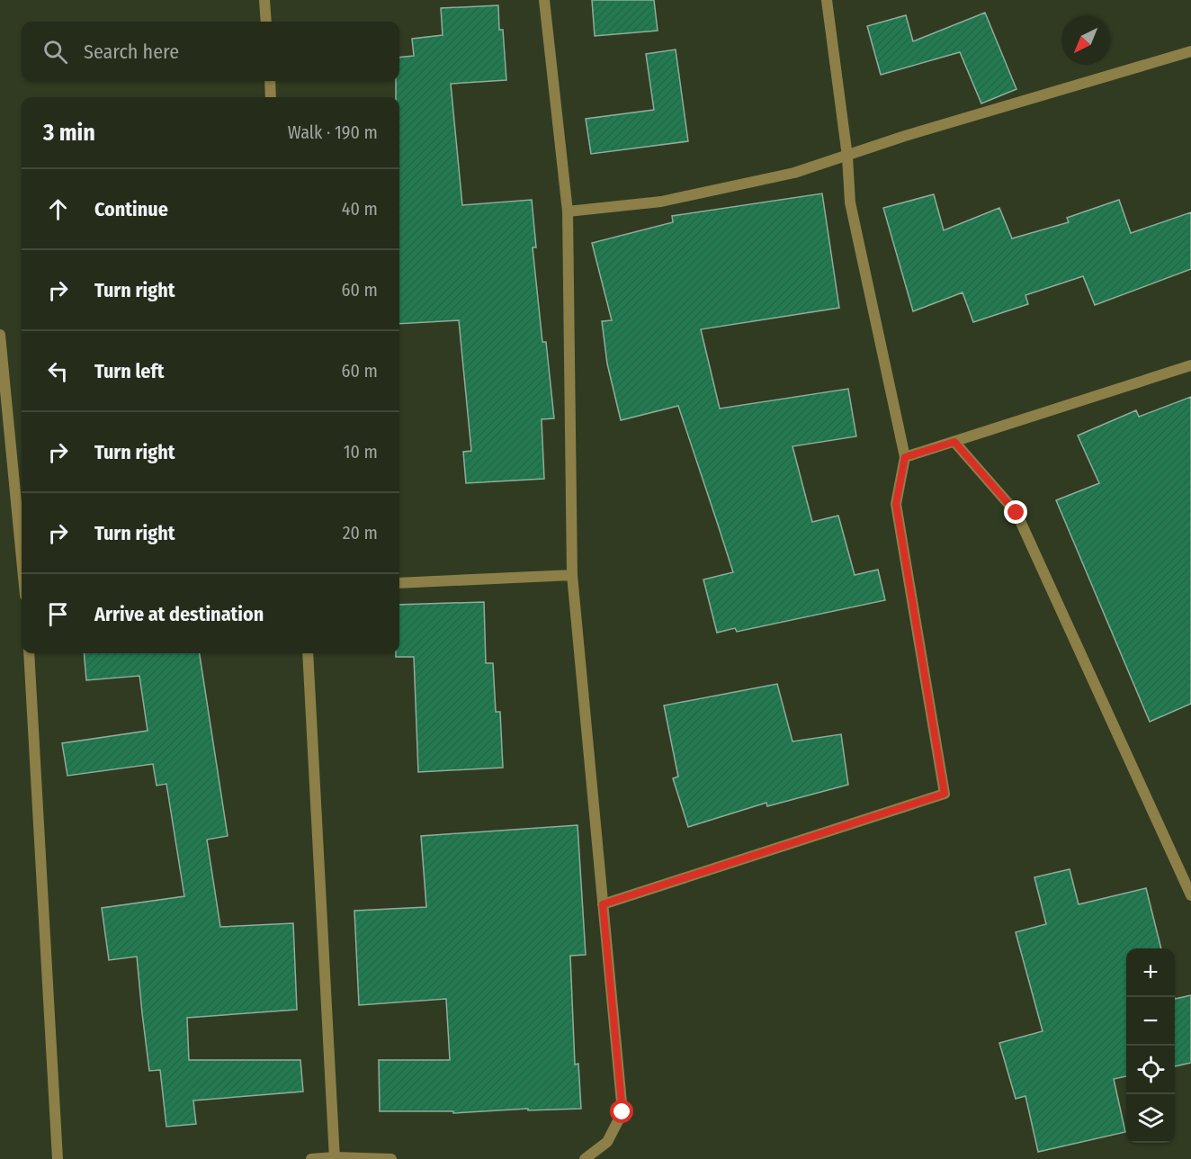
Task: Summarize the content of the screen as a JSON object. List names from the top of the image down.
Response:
{
  "north": "bottom left",
  "page": {
    "search": "Search here",
    "heading": ["3 min", "Walk · 190 m"],
    "list": [
      ["Continue", "40 m"],
      ["Turn right", "60 m"],
      ["Turn left", "60 m"],
      ["Turn right", "10 m"],
      ["Turn right", "20 m"],
      "Arrive at destination"
    ],
    "map_buttons": ["+", "−"]
  }
}
